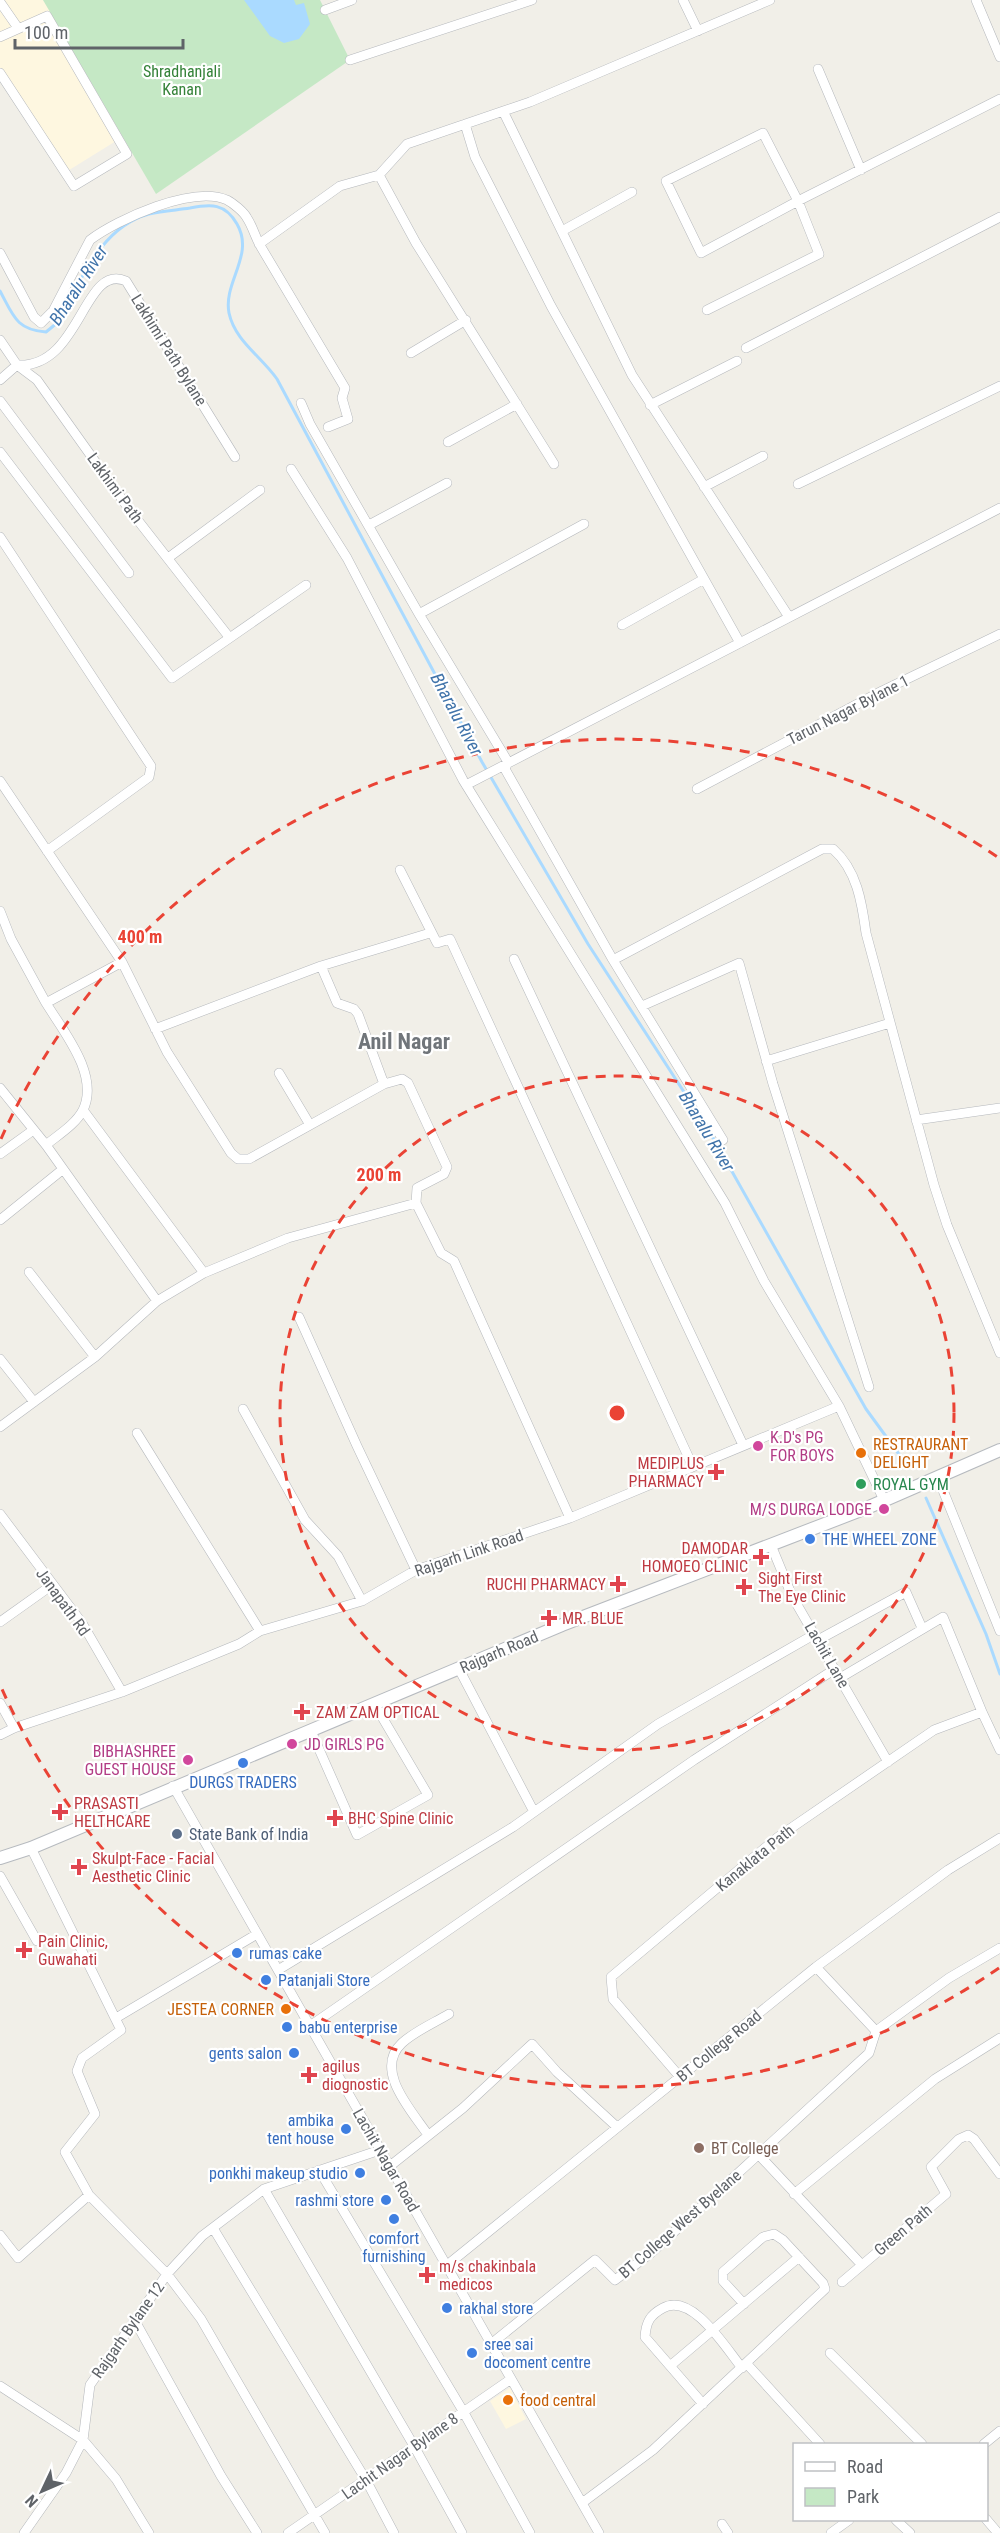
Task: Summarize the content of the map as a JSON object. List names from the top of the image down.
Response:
{
  "streets": {
    "main road": ["Rajgarh Road"],
    "street": [
      "Lakhimi Path Bylane",
      "Lakhimi Path",
      "Tarun Nagar Bylane 1",
      "Rajgarh Link Road",
      "Janapath Rd",
      "Lachit Lane",
      "Kanaklata Path",
      "BT College Road",
      "Lachit Nagar Road",
      "BT College West Byelane",
      "Green Path",
      "Rajgarh Bylane 12",
      "Lachit Nagar Bylane 8"
    ]
  },
  "crossings": [
    ["Lakhimi Path Bylane", "Lakhimi Path"],
    ["Rajgarh Link Road", "Janapath Rd"],
    ["Rajgarh Road", "Lachit Lane"],
    ["Rajgarh Road", "Lachit Nagar Road"],
    ["Lachit Lane", "Kanaklata Path"],
    ["Kanaklata Path", "BT College Road"],
    ["BT College Road", "Lachit Nagar Road"],
    ["Lachit Nagar Road", "BT College West Byelane"],
    ["Lachit Nagar Road", "Lachit Nagar Bylane 8"]
  ],
  "districts": ["Anil Nagar"],
  "water": ["Bharalu River"],
  "parks": ["Shradhanjali Kanan"],
  "places": {
    "other": [
      "K.D's PG FOR BOYS",
      "RESTRAURANT DELIGHT",
      "ROYAL GYM",
      "M/S DURGA LODGE",
      "THE WHEEL ZONE",
      "JD GIRLS PG",
      "BIBHASHREE GUEST HOUSE",
      "DURGS TRADERS",
      "State Bank of India",
      "rumas cake",
      "Patanjali Store",
      "JESTEA CORNER",
      "babu enterprise",
      "gents salon",
      "ambika tent house",
      "BT College",
      "ponkhi makeup studio",
      "rashmi store",
      "comfort furnishing",
      "rakhal store",
      "sree sai docoment centre",
      "food central"
    ],
    "health": [
      "MEDIPLUS PHARMACY",
      "DAMODAR HOMOEO CLINIC",
      "RUCHI PHARMACY",
      "Sight First The Eye Clinic",
      "MR. BLUE",
      "ZAM ZAM OPTICAL",
      "PRASASTI HELTHCARE",
      "BHC Spine Clinic",
      "Skulpt-Face - Facial Aesthetic Clinic",
      "Pain Clinic, Guwahati",
      "agilus diognostic",
      "m/s chakinbala medicos"
    ]
  },
  "legend": ["Road", "Park"],
  "scale_bar": "100 m",
  "north": "bottom left",
  "rings": ["400 m", "200 m"]
}
